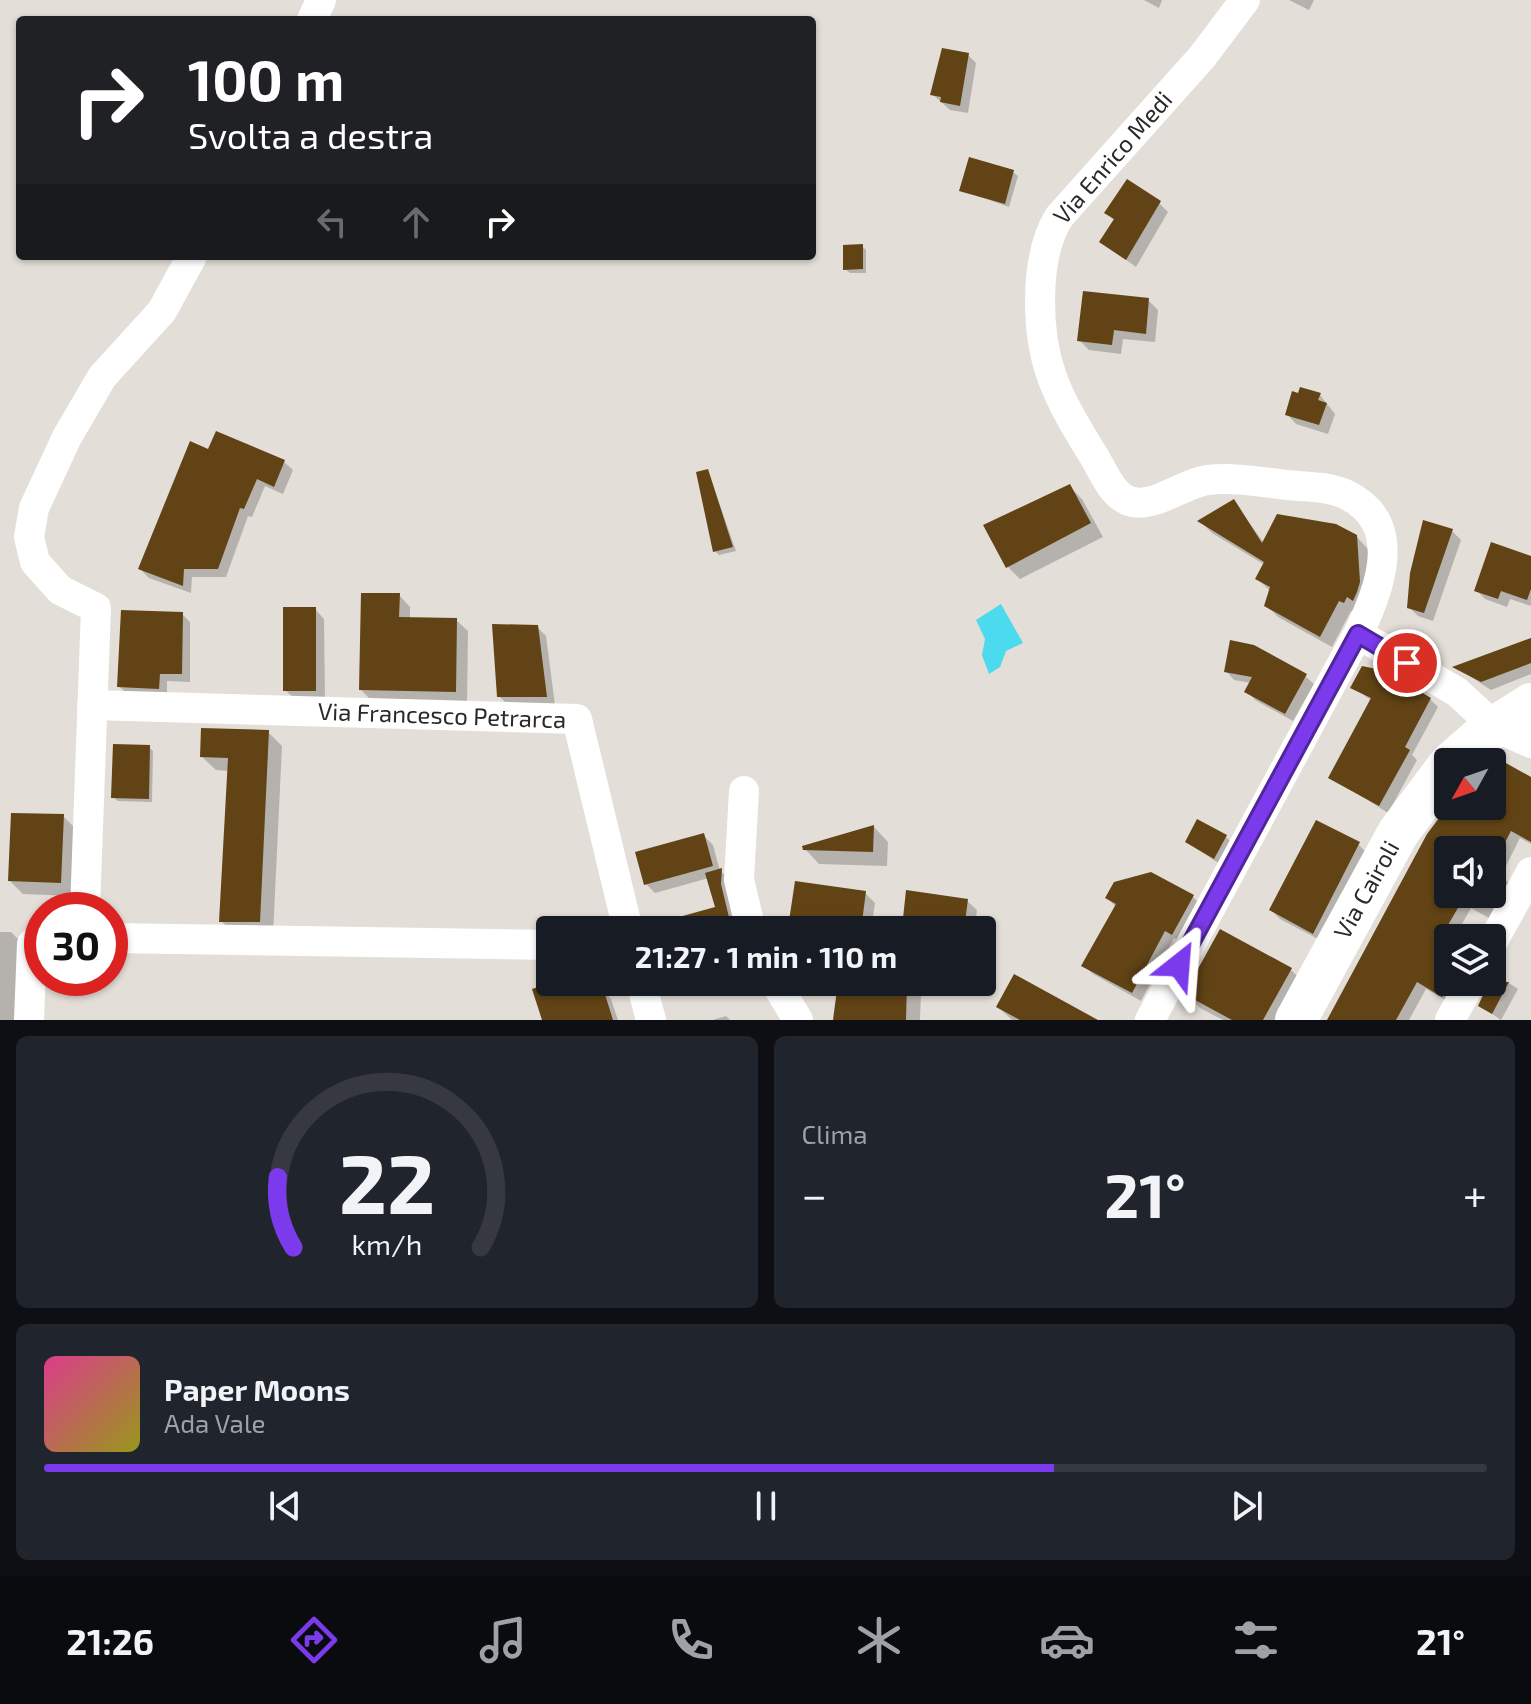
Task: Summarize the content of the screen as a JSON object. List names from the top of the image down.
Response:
{
  "streets": {
    "street": ["Via Enrico Medi", "Via Francesco Petrarca", "Via Cairoli"]
  },
  "north": "bottom left",
  "page": {
    "turn": ["100 m", "Svolta a destra"],
    "limit": "30",
    "trip": "21:27 · 1 min · 110 m",
    "tile": "Clima",
    "heat": ["−", "21°", "+"],
    "song": ["Paper Moons", "Ada Vale"],
    "tabs": ["21:26", "21°"],
    "gauge": ["22", "km/h"]
  }
}
